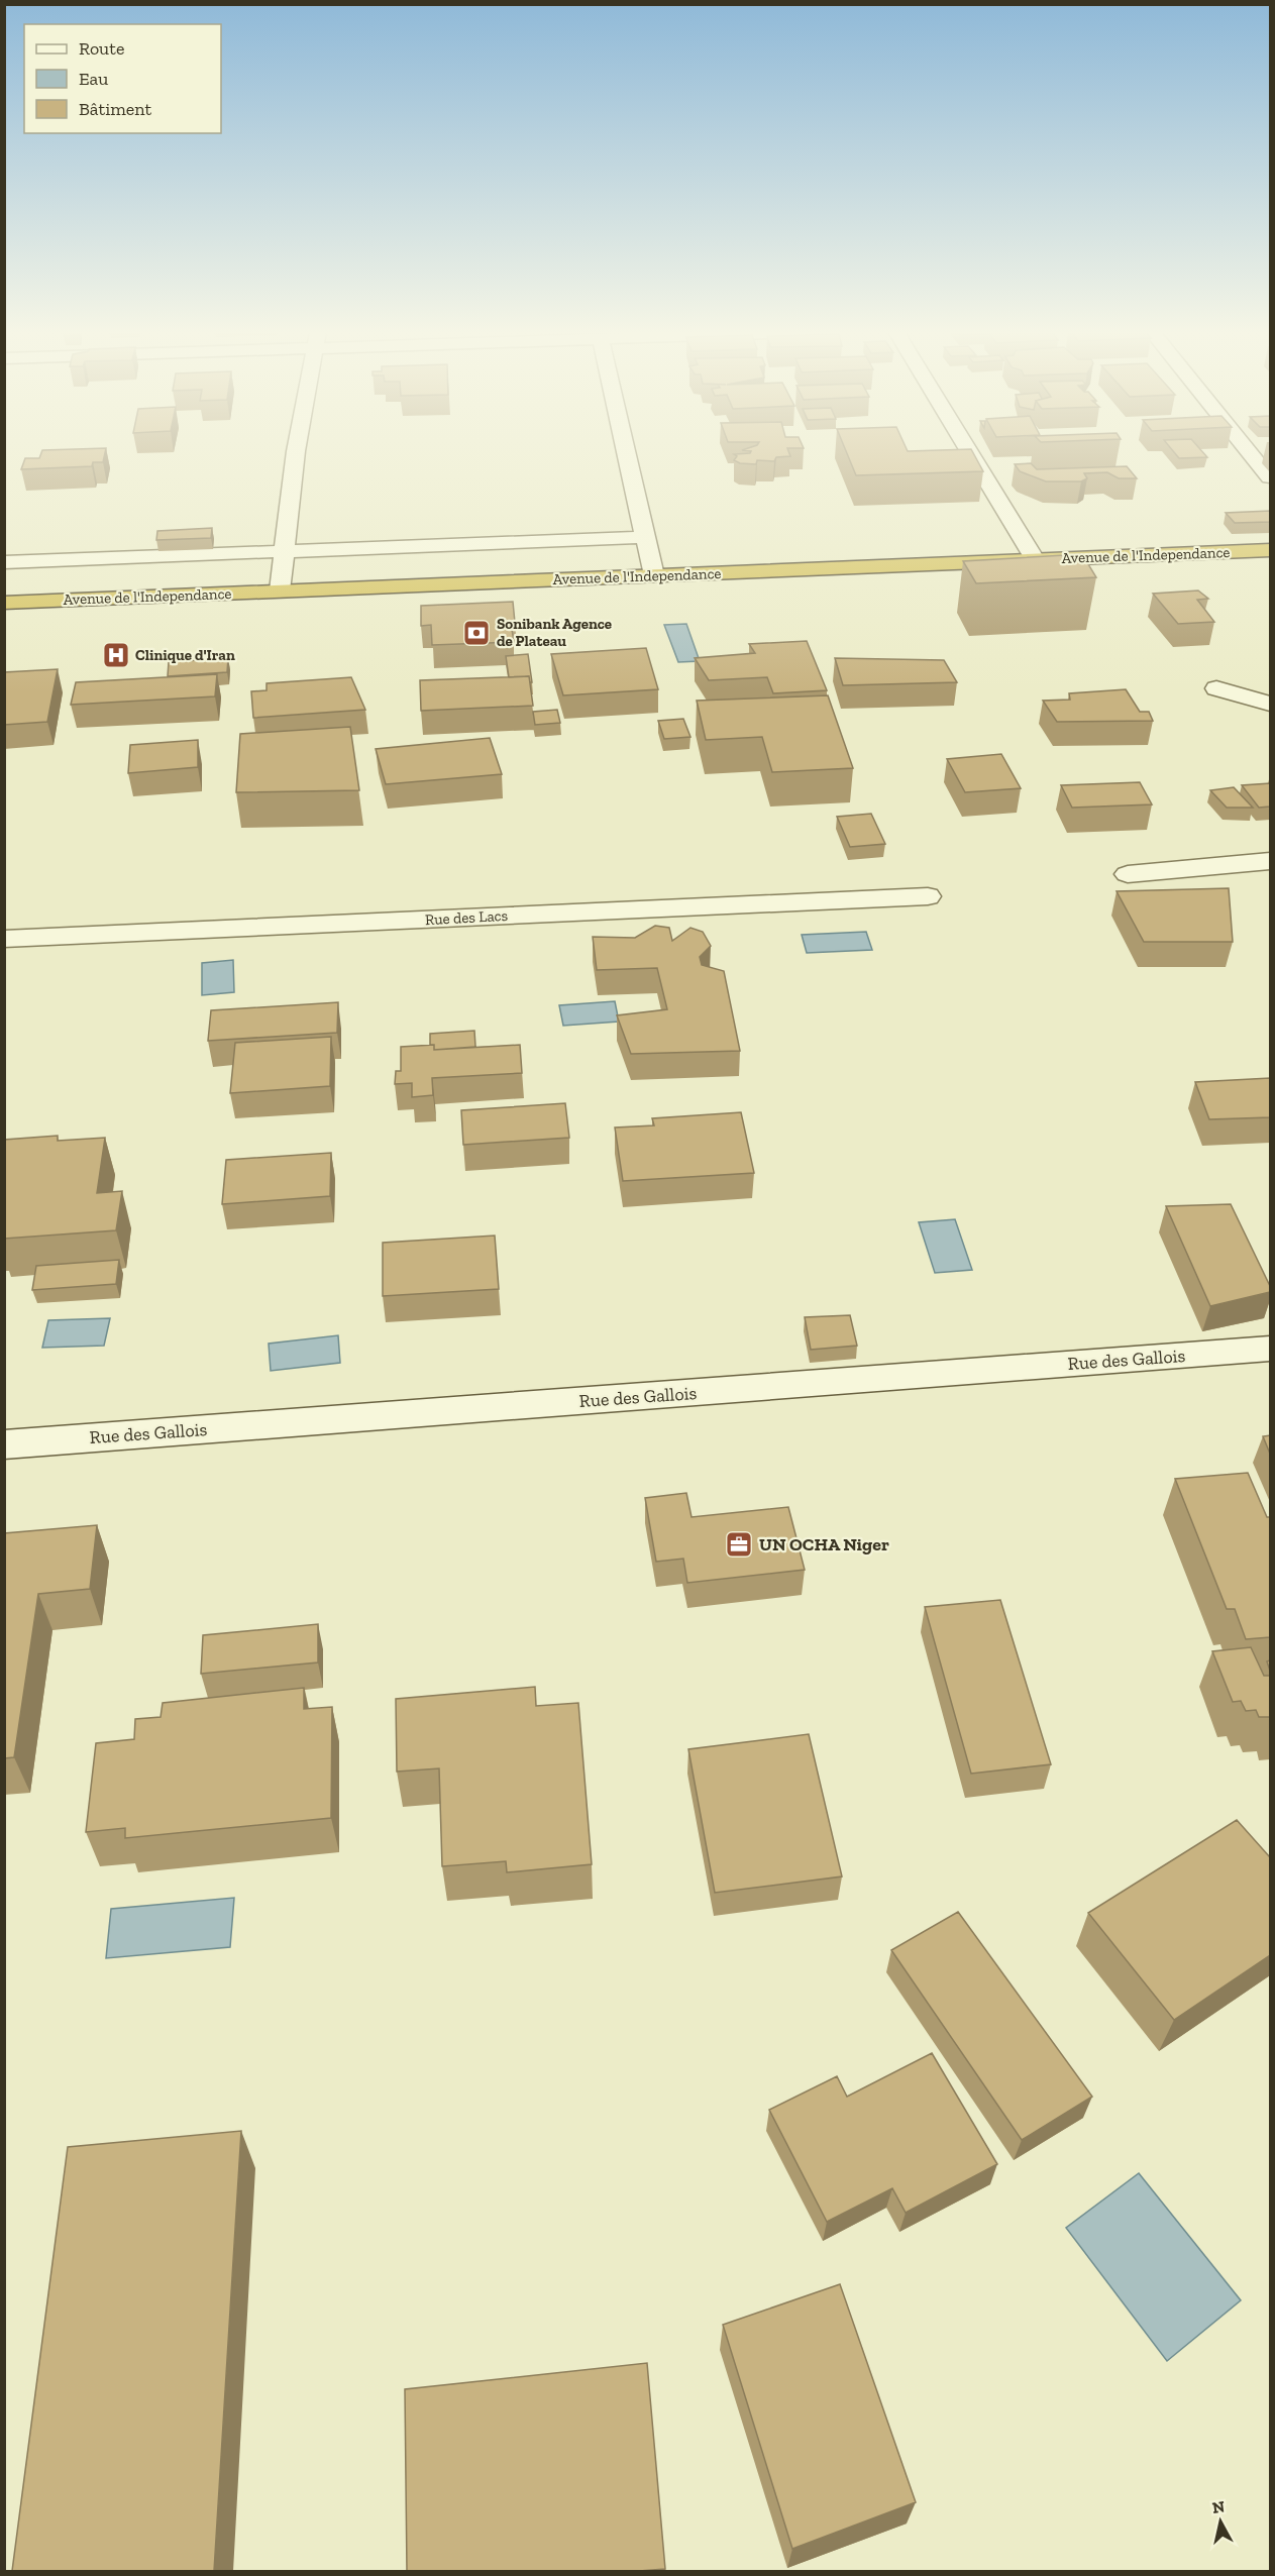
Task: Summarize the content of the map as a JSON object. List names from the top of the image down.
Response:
{
  "streets": {
    "highway": ["Avenue de l'Independance"],
    "street": ["Rue des Lacs", "Rue des Gallois"]
  },
  "places": {
    "bank": ["Sonibank Agence de Plateau"],
    "hospital": ["Clinique d'Iran"],
    "office": ["UN OCHA Niger"]
  },
  "legend": ["Route", "Eau", "Bâtiment"],
  "north": "top"
}
